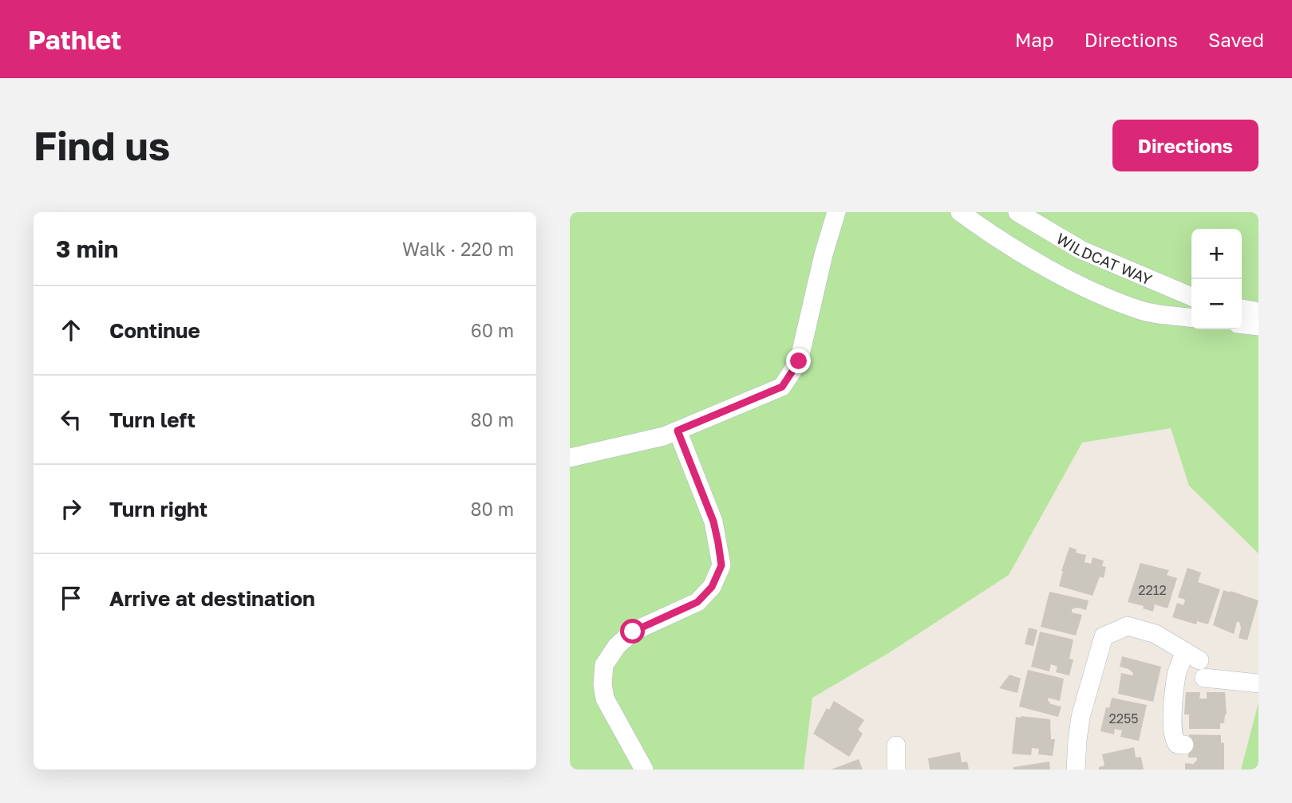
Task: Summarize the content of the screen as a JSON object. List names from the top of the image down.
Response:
{
  "streets": {
    "street": ["WILDCAT WAY"]
  },
  "house_numbers": ["2212", "2255"],
  "page": {
    "header": "Pathlet",
    "nav": ["Map", "Directions", "Saved"],
    "buttons": "Directions",
    "title": "Find us",
    "heading": ["3 min", "Walk · 220 m"],
    "map_buttons": ["+", "−"],
    "list": [
      ["Continue", "60 m"],
      ["Turn left", "80 m"],
      ["Turn right", "80 m"],
      "Arrive at destination"
    ]
  }
}
